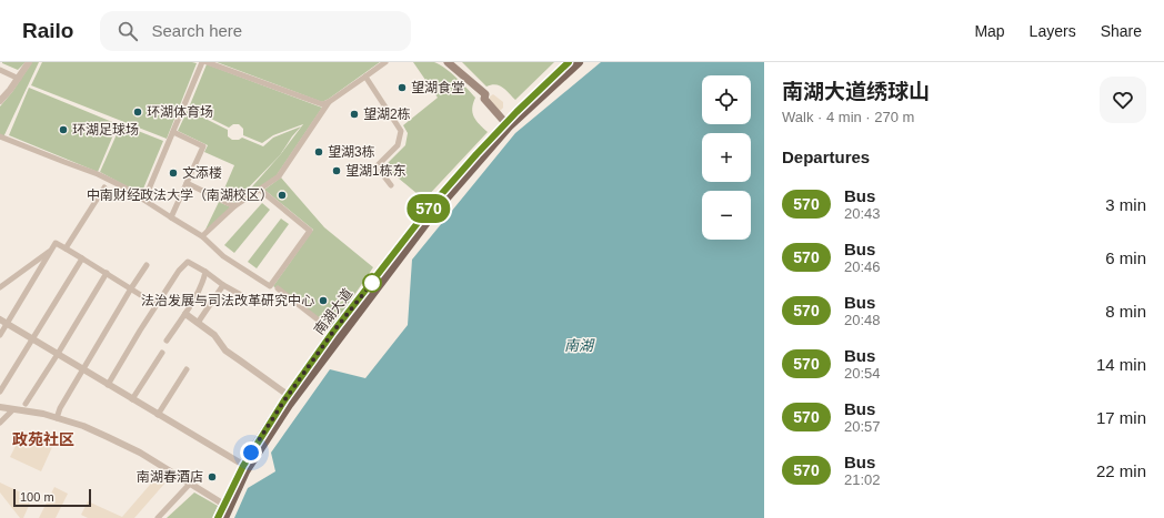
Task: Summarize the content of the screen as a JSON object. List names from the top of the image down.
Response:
{
  "streets": {
    "main road": ["南湖大道"]
  },
  "districts": ["政苑社区"],
  "water": ["南湖"],
  "places": [
    "望湖食堂",
    "环湖体育场",
    "望湖2栋",
    "环湖足球场",
    "望湖3栋",
    "望湖1栋东",
    "文添楼",
    "中南财经政法大学（南湖校区）",
    "法治发展与司法改革研究中心",
    "南湖春酒店"
  ],
  "lines": ["bus line 570"],
  "scale_bar": "100 m",
  "page": {
    "header": "Railo",
    "search": "Search here",
    "nav": ["Map", "Layers", "Share"],
    "on_map": "570",
    "heading": [
      ["南湖大道绣球山", "Walk · 4 min · 270 m"],
      "Departures"
    ],
    "map_buttons": ["+", "−"],
    "list": [
      {
        "mark": "570",
        "name": "Bus",
        "note": "20:43",
        "value": "3 min"
      },
      {
        "mark": "570",
        "name": "Bus",
        "note": "20:46",
        "value": "6 min"
      },
      {
        "mark": "570",
        "name": "Bus",
        "note": "20:48",
        "value": "8 min"
      },
      {
        "mark": "570",
        "name": "Bus",
        "note": "20:54",
        "value": "14 min"
      },
      {
        "mark": "570",
        "name": "Bus",
        "note": "20:57",
        "value": "17 min"
      },
      {
        "mark": "570",
        "name": "Bus",
        "note": "21:02",
        "value": "22 min"
      }
    ],
    "scale": "100 m"
  }
}
